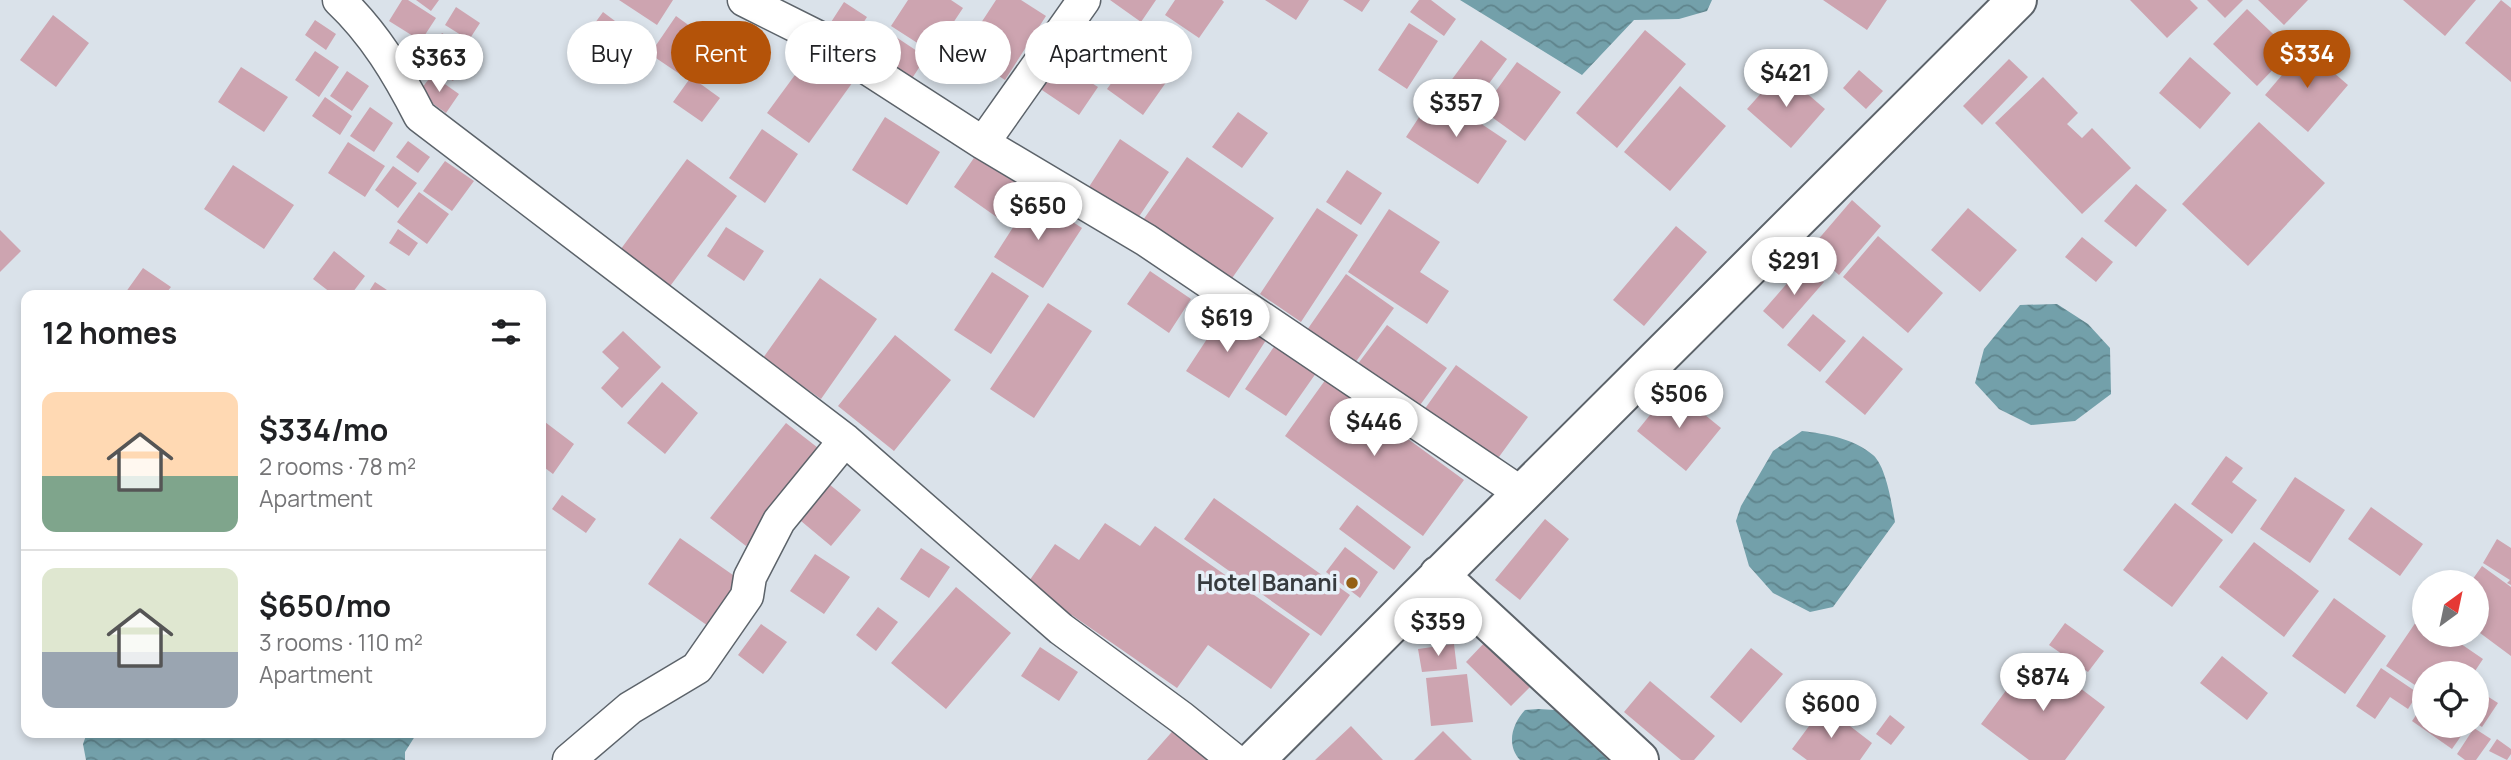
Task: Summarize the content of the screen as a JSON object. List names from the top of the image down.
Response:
{
  "places": ["Hotel Banani"],
  "north": "top right",
  "page": {
    "chip": [
      "Buy",
      "Rent",
      "Filters",
      "New",
      "Apartment"
    ],
    "price": [
      "$334",
      "$363",
      "$421",
      "$357",
      "$650",
      "$291",
      "$619",
      "$506",
      "$446",
      "$359",
      "$874",
      "$600"
    ],
    "heading": "12 homes",
    "list": [
      {
        "name": "$334/mo",
        "note": "2 rooms · 78 m² · Apartment"
      },
      {
        "name": "$650/mo",
        "note": "3 rooms · 110 m² · Apartment"
      }
    ]
  }
}
